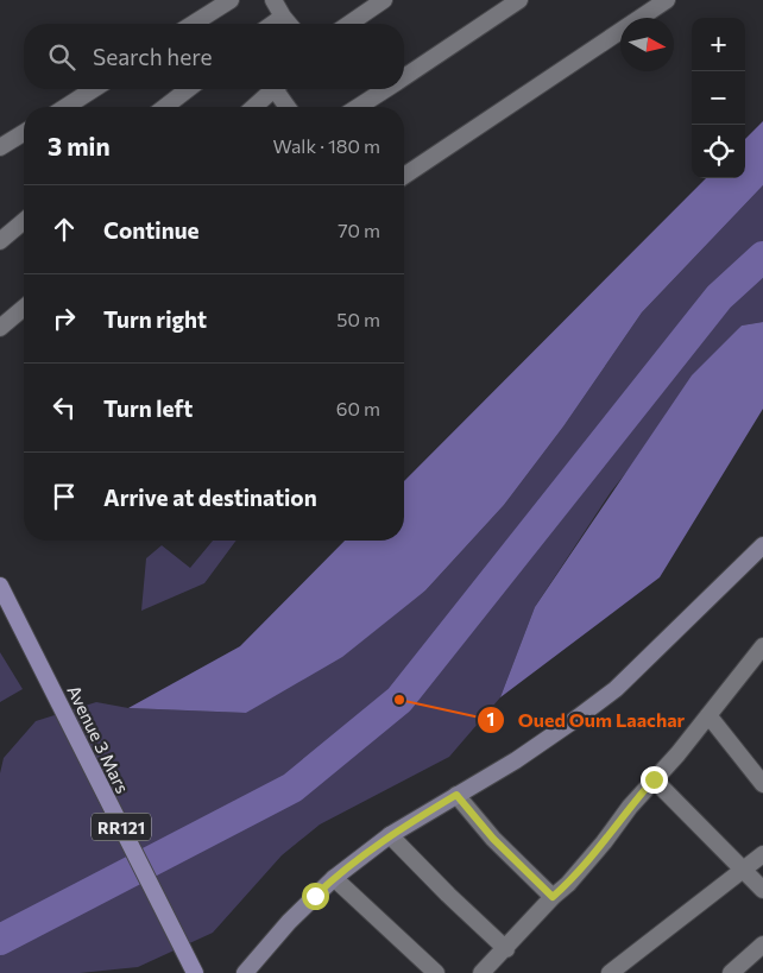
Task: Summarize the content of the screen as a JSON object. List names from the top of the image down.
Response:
{
  "streets": {
    "main road": ["Avenue 3 Mars", "RR121"]
  },
  "places": ["Oued Oum Laachar"],
  "north": "right",
  "page": {
    "map_buttons": ["+", "−"],
    "search": "Search here",
    "heading": ["3 min", "Walk · 180 m"],
    "list": [
      ["Continue", "70 m"],
      ["Turn right", "50 m"],
      ["Turn left", "60 m"],
      "Arrive at destination"
    ]
  }
}
